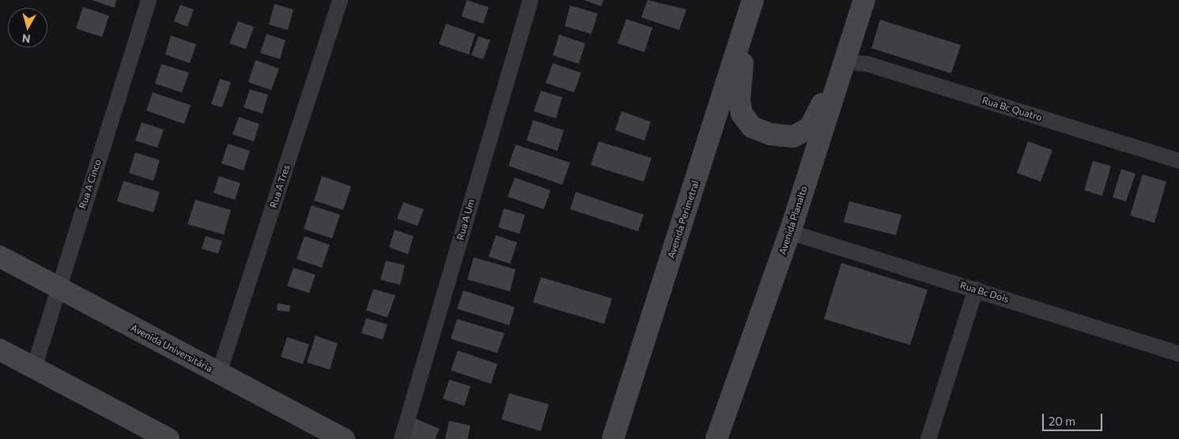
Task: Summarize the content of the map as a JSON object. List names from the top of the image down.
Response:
{
  "streets": {
    "main road": ["Avenida Perimetral", "Avenida Planalto", "Avenida Universitária"],
    "street": [
      "Rua Bc Quatro",
      "Rua A Cinco",
      "Rua A Tres",
      "Rua A Um",
      "Rua Bc Dois"
    ]
  },
  "crossings": [
    ["Rua Bc Quatro", "Avenida Planalto"],
    ["Rua A Cinco", "Avenida Universitária"],
    ["Rua A Tres", "Avenida Universitária"],
    ["Avenida Planalto", "Rua Bc Dois"]
  ],
  "scale_bar": "20 m",
  "north": "bottom"
}
